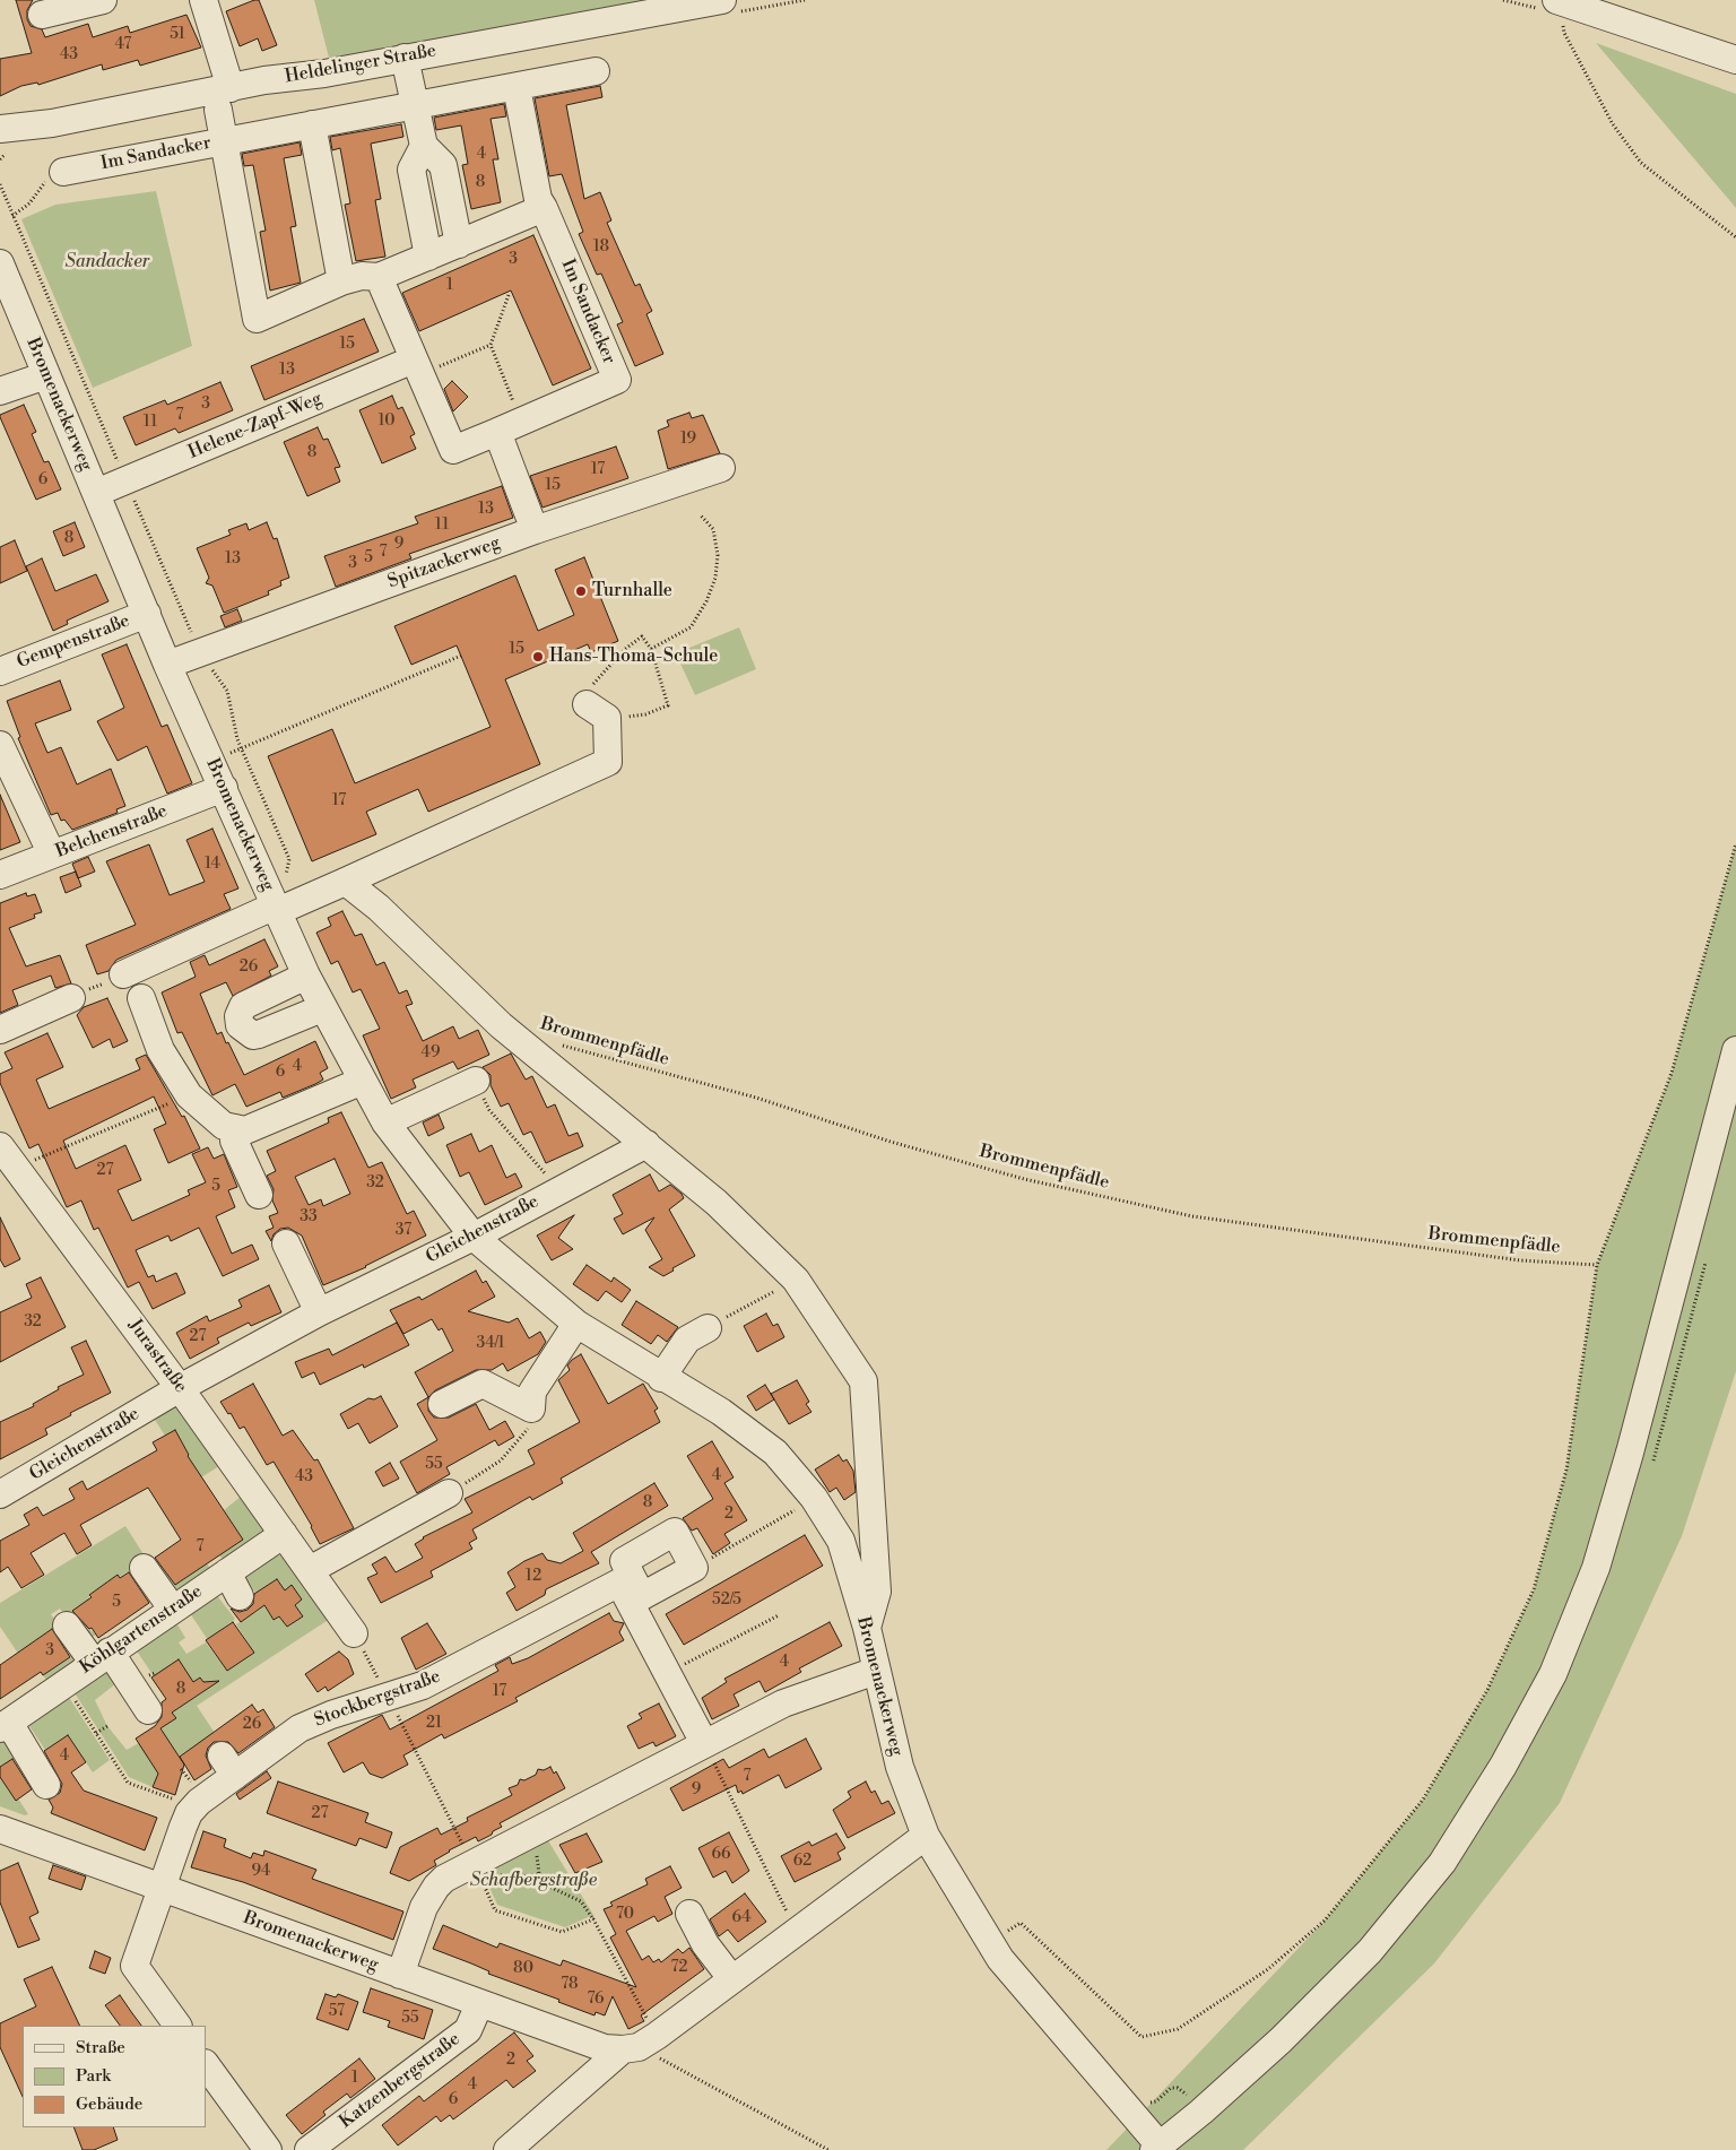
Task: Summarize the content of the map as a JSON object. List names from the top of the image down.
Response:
{
  "streets": {
    "street": [
      "Heldelinger Straße",
      "Im Sandacker",
      "Bromenackerweg",
      "Helene-Zapf-Weg",
      "Spitzackerweg",
      "Gempenstraße",
      "Belchenstraße",
      "Gleichenstraße",
      "Jurastraße",
      "Köhlgartenstraße",
      "Stockbergstraße",
      "Katzenbergstraße"
    ],
    "path": ["Brommenpfädle"]
  },
  "crossings": [
    ["Im Sandacker", "Helene-Zapf-Weg"],
    ["Bromenackerweg", "Helene-Zapf-Weg"],
    ["Bromenackerweg", "Spitzackerweg"],
    ["Bromenackerweg", "Gempenstraße"],
    ["Bromenackerweg", "Belchenstraße"],
    ["Bromenackerweg", "Gleichenstraße"],
    ["Bromenackerweg", "Stockbergstraße"],
    ["Bromenackerweg", "Katzenbergstraße"],
    ["Gleichenstraße", "Jurastraße"],
    ["Jurastraße", "Köhlgartenstraße"]
  ],
  "parks": ["Sandacker", "Schafbergstraße"],
  "places": ["Turnhalle", "Hans-Thoma-Schule"],
  "house_numbers": [
    "51",
    "47",
    "43",
    "4",
    "8",
    "18",
    "3",
    "1",
    "15",
    "13",
    "3",
    "7",
    "10",
    "11",
    "19",
    "8",
    "17",
    "6",
    "15",
    "13",
    "11",
    "8",
    "9",
    "7",
    "5",
    "13",
    "3",
    "15",
    "17",
    "14",
    "26",
    "49",
    "4",
    "6",
    "27",
    "32",
    "5",
    "33",
    "37",
    "32",
    "27",
    "34/1",
    "55",
    "4",
    "43",
    "8",
    "2",
    "7",
    "12",
    "52/5",
    "5",
    "3",
    "4",
    "8",
    "17",
    "21",
    "26",
    "4",
    "7",
    "9",
    "27",
    "66",
    "62",
    "94",
    "70",
    "64",
    "72",
    "80",
    "78",
    "76",
    "57",
    "55",
    "2",
    "1",
    "4",
    "6"
  ],
  "legend": ["Straße", "Park", "Gebäude"]
}
